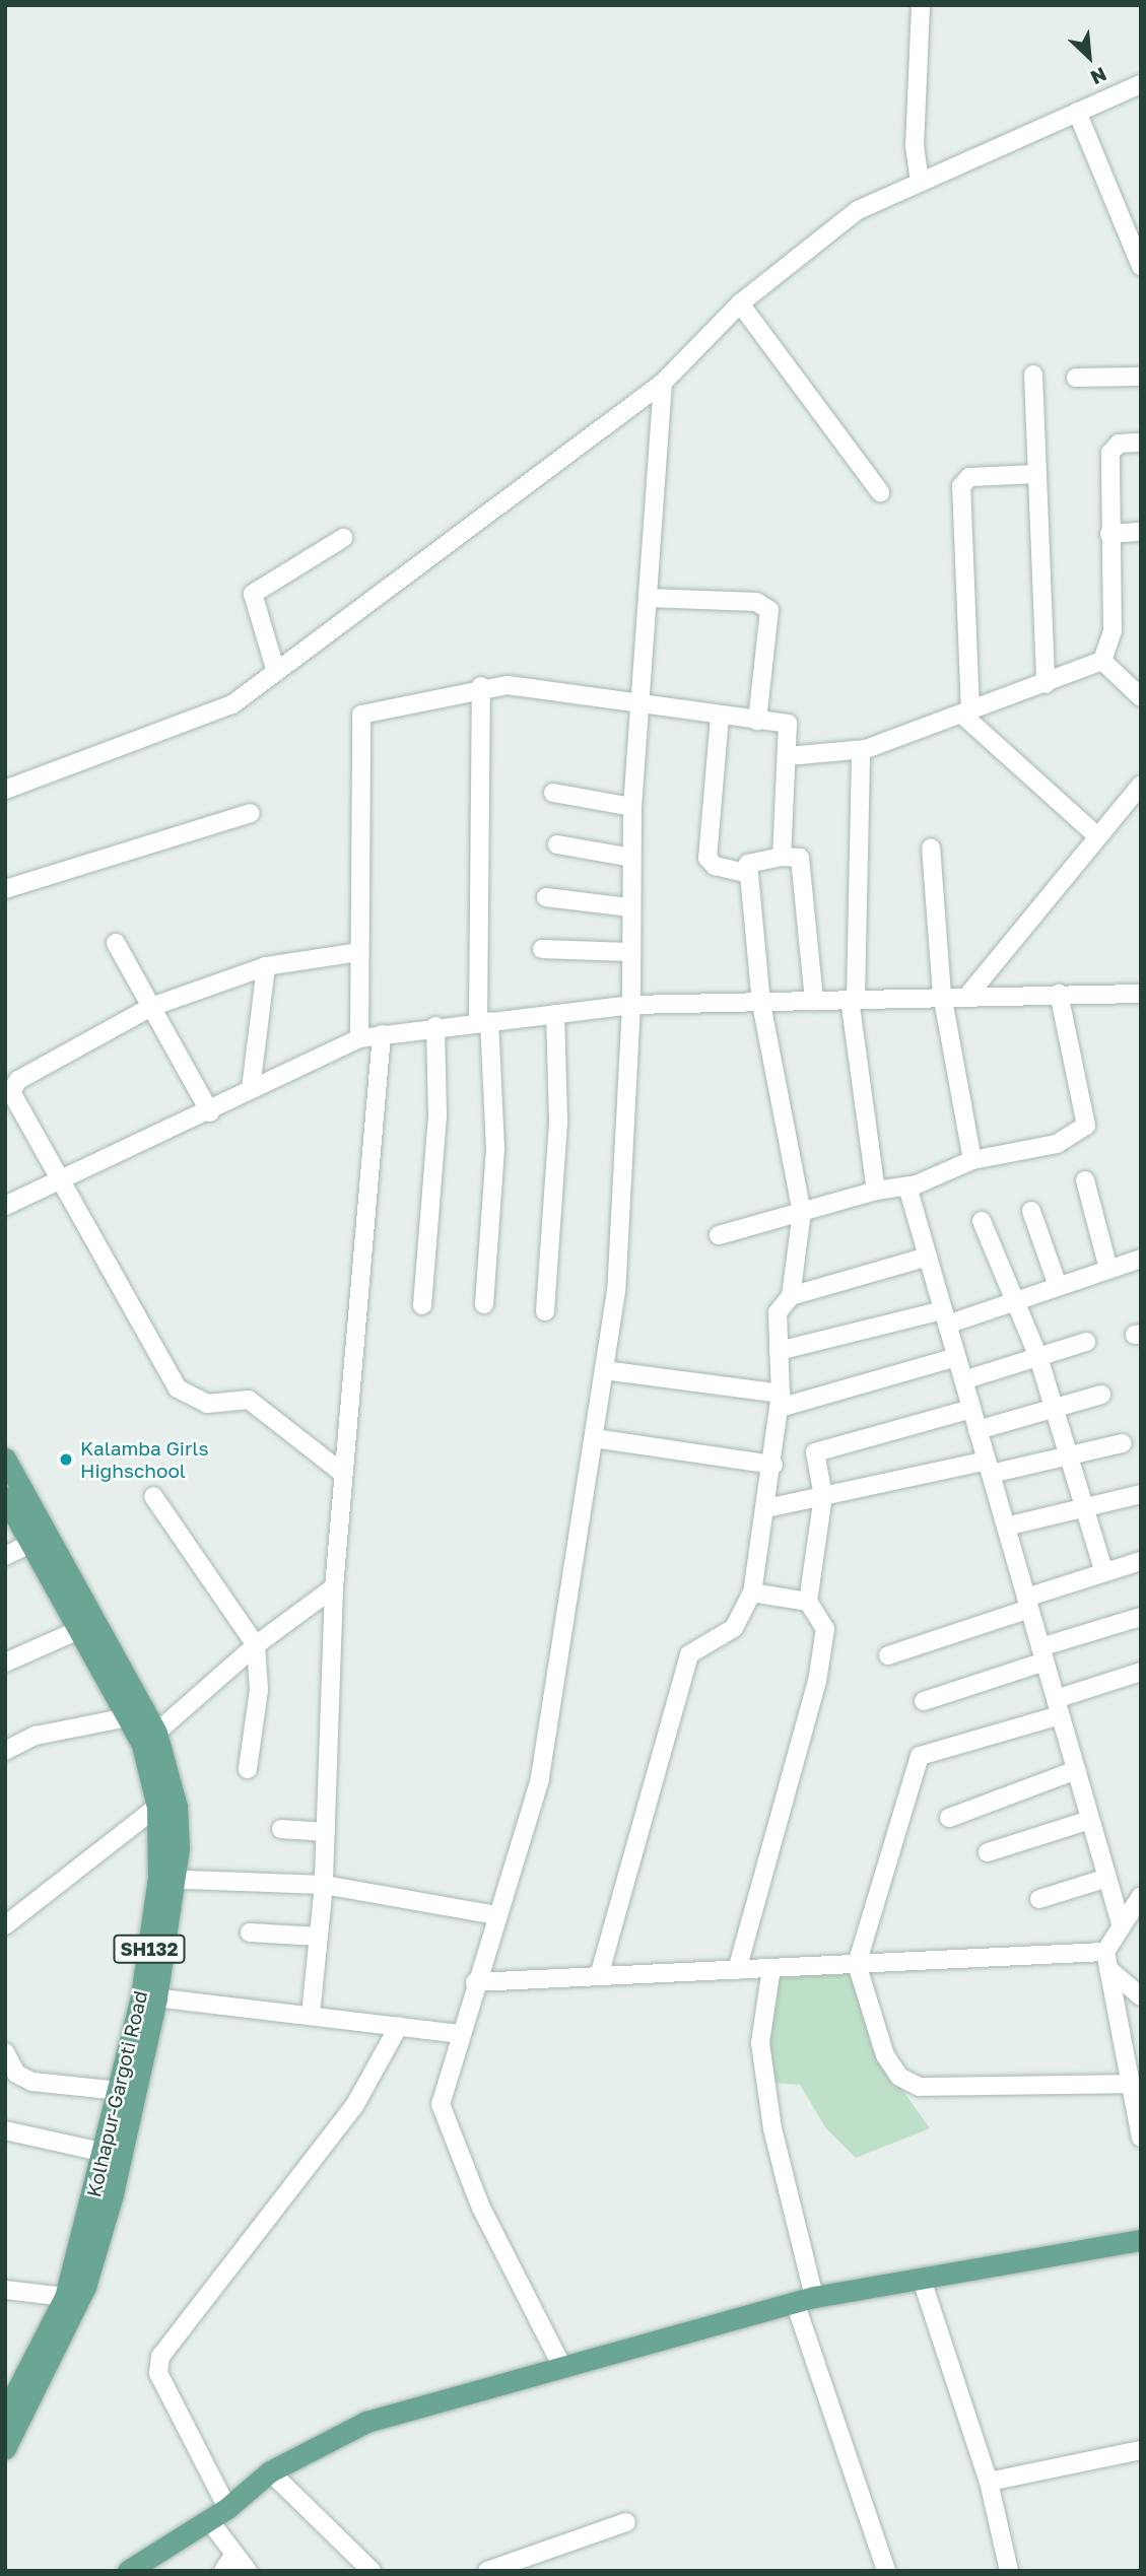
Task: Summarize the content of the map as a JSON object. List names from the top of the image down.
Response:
{
  "streets": {
    "main road": ["Kolhapur-Gargoti Road"]
  },
  "places": ["Kalamba Girls Highschool"],
  "north": "bottom right"
}
